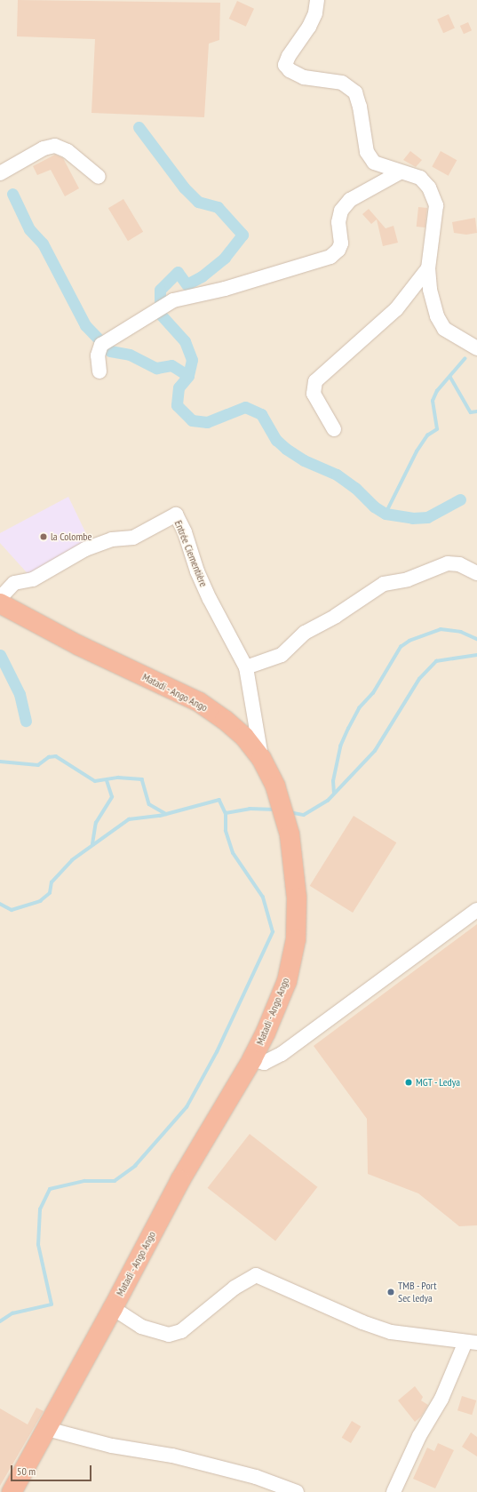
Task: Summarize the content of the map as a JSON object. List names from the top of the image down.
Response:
{
  "streets": {
    "highway": ["Matadi - Ango Ango"],
    "street": ["Entrée Ciementière"]
  },
  "crossings": [
    ["Entrée Ciementière", "Matadi - Ango Ango"]
  ],
  "places": ["la Colombe", "MGT - Ledya", "TMB - Port Sec ledya"],
  "scale_bar": "50 m"
}
